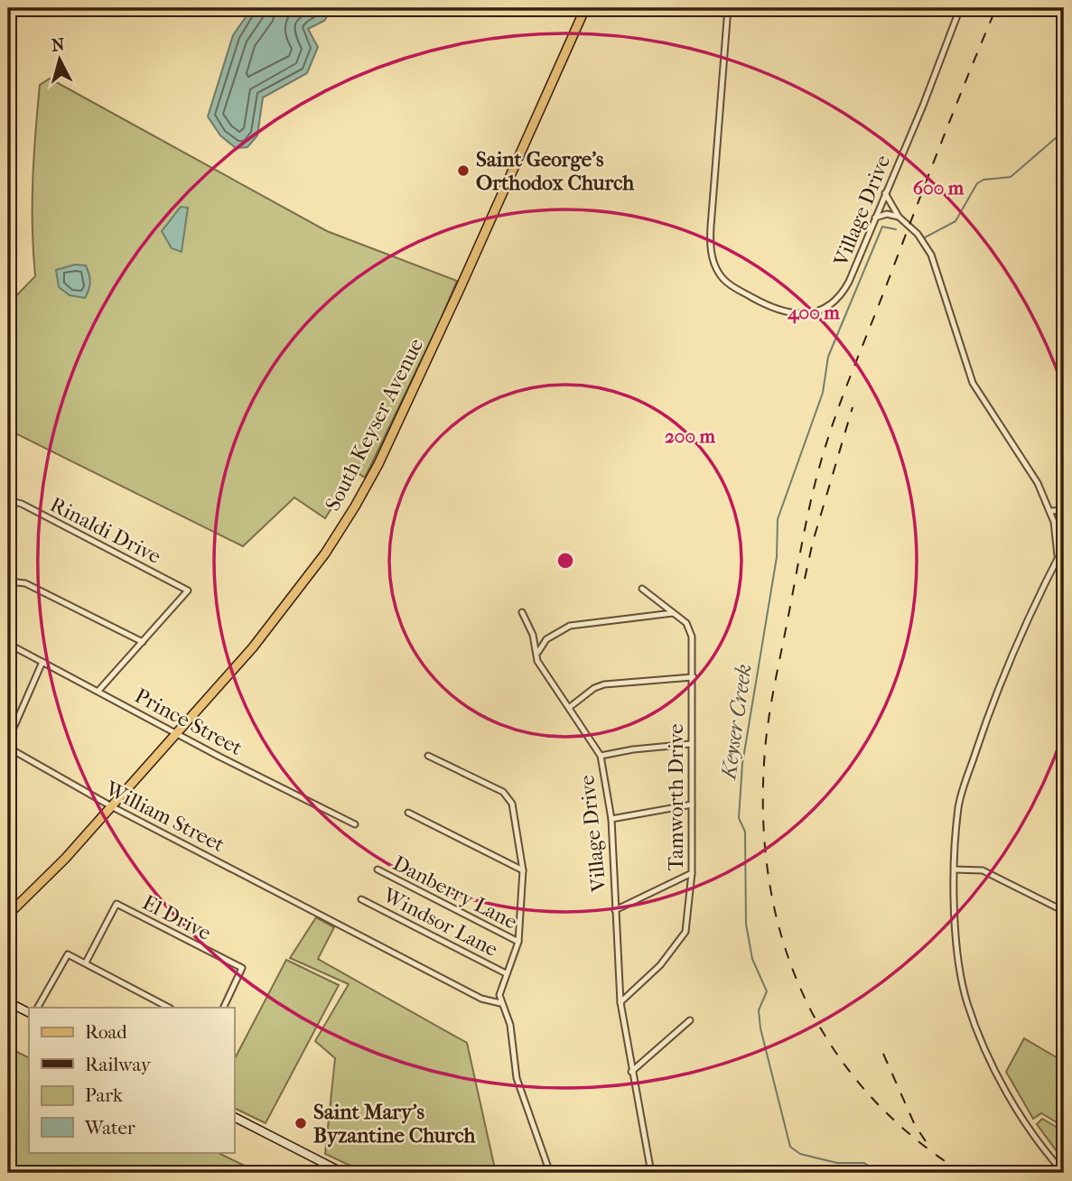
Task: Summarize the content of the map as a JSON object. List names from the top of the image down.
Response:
{
  "streets": {
    "main road": ["South Keyser Avenue"],
    "street": [
      "Village Drive",
      "Rinaldi Drive",
      "Prince Street",
      "Tamworth Drive",
      "William Street",
      "Danberry Lane",
      "El Drive",
      "Windsor Lane"
    ]
  },
  "crossings": [
    ["Village Drive", "Tamworth Drive"],
    ["South Keyser Avenue", "Prince Street"],
    ["South Keyser Avenue", "William Street"]
  ],
  "water": ["Keyser Creek"],
  "places": ["Saint George's Orthodox Church", "Saint Mary's Byzantine Church"],
  "legend": [
    "Road",
    "Railway",
    "Park",
    "Water"
  ],
  "north": "top",
  "rings": ["600 m", "400 m", "200 m"]
}
